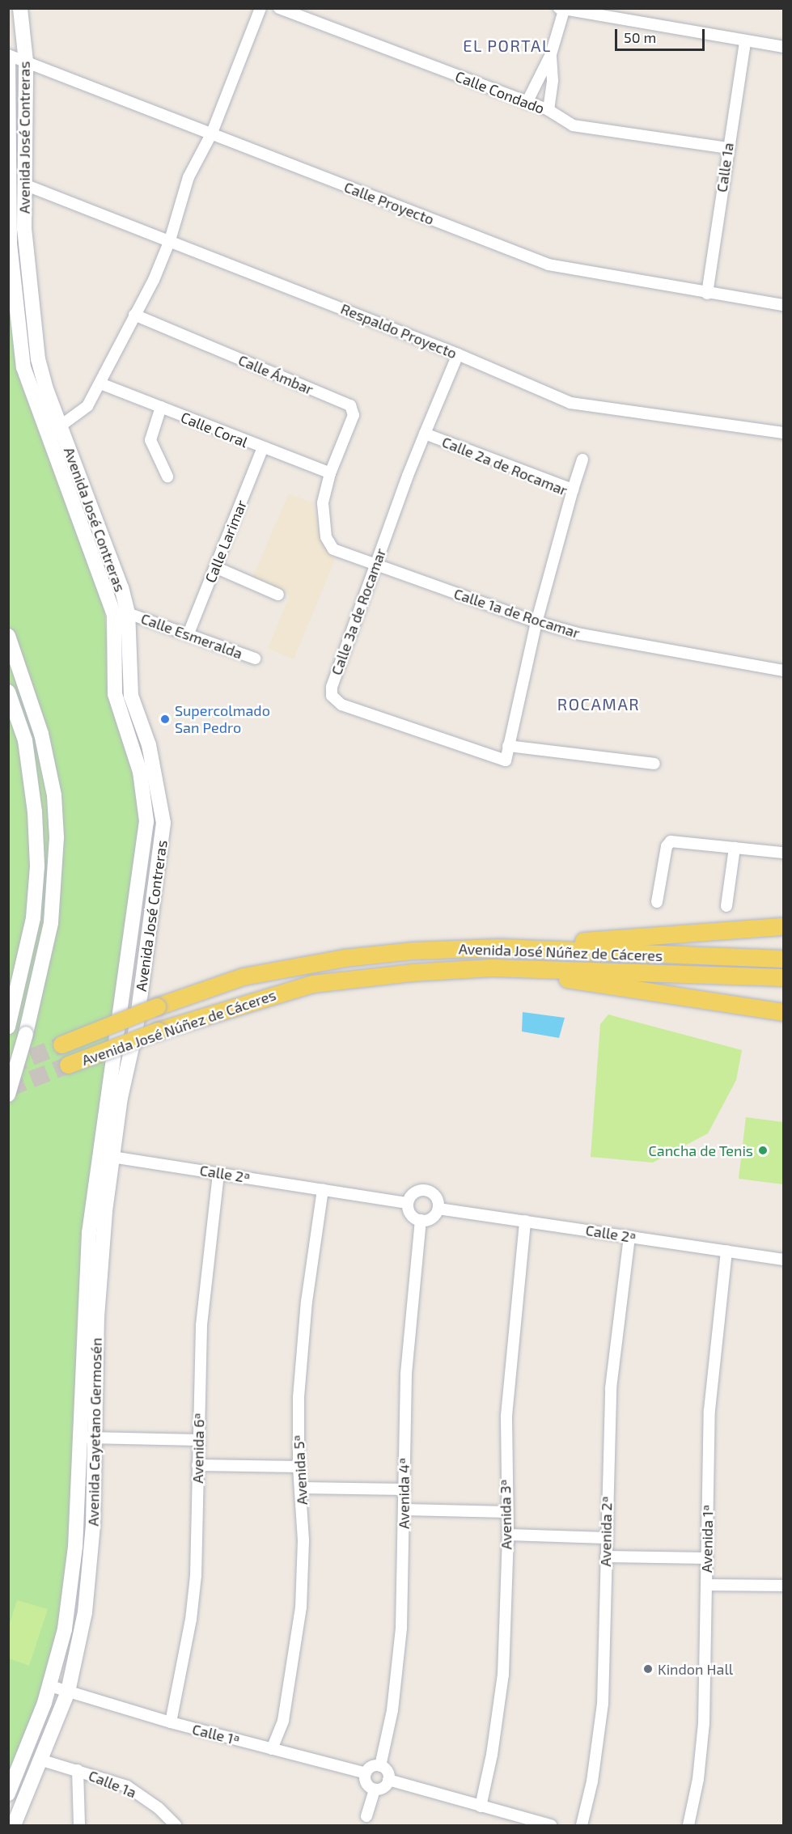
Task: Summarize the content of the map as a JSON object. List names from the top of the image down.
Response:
{
  "streets": {
    "main road": ["Avenida José Núñez de Cáceres"],
    "street": [
      "Calle Condado",
      "Avenida José Contreras",
      "Calle 1a",
      "Calle Proyecto",
      "Respaldo Proyecto",
      "Calle Ámbar",
      "Calle Coral",
      "Calle 2a de Rocamar",
      "Calle Larimar",
      "Calle 3a de Rocamar",
      "Calle 1a de Rocamar",
      "Calle Esmeralda",
      "Calle 2ª",
      "Avenida Cayetano Germosén",
      "Avenida 6ª",
      "Avenida 5ª",
      "Avenida 4ª",
      "Avenida 3ª",
      "Avenida 2ª",
      "Avenida 1ª",
      "Calle 1ª"
    ]
  },
  "crossings": [
    ["Calle Condado", "Calle 1a"],
    ["Avenida José Contreras", "Calle Proyecto"],
    ["Avenida José Contreras", "Respaldo Proyecto"],
    ["Avenida José Contreras", "Calle Esmeralda"],
    ["Avenida José Contreras", "Avenida Cayetano Germosén"],
    ["Calle 1a", "Calle Proyecto"],
    ["Calle 1a", "Avenida Cayetano Germosén"],
    ["Respaldo Proyecto", "Calle 3a de Rocamar"],
    ["Calle Ámbar", "Calle Coral"],
    ["Calle Ámbar", "Calle 1a de Rocamar"],
    ["Calle Coral", "Calle Larimar"],
    ["Calle Coral", "Calle 1a de Rocamar"],
    ["Calle 2a de Rocamar", "Calle 3a de Rocamar"],
    ["Calle 2a de Rocamar", "Calle 1a de Rocamar"],
    ["Calle Larimar", "Calle Esmeralda"],
    ["Calle 3a de Rocamar", "Calle 1a de Rocamar"],
    ["Calle 2ª", "Avenida Cayetano Germosén"],
    ["Calle 2ª", "Avenida 6ª"],
    ["Calle 2ª", "Avenida 5ª"],
    ["Calle 2ª", "Avenida 4ª"],
    ["Calle 2ª", "Avenida 3ª"],
    ["Calle 2ª", "Avenida 2ª"],
    ["Calle 2ª", "Avenida 1ª"],
    ["Avenida Cayetano Germosén", "Calle 1ª"],
    ["Avenida 6ª", "Calle 1ª"],
    ["Avenida 5ª", "Calle 1ª"],
    ["Avenida 4ª", "Calle 1ª"]
  ],
  "districts": ["EL PORTAL", "ROCAMAR"],
  "places": ["Supercolmado San Pedro", "Cancha de Tenis", "Kindon Hall"],
  "scale_bar": "50 m"
}
